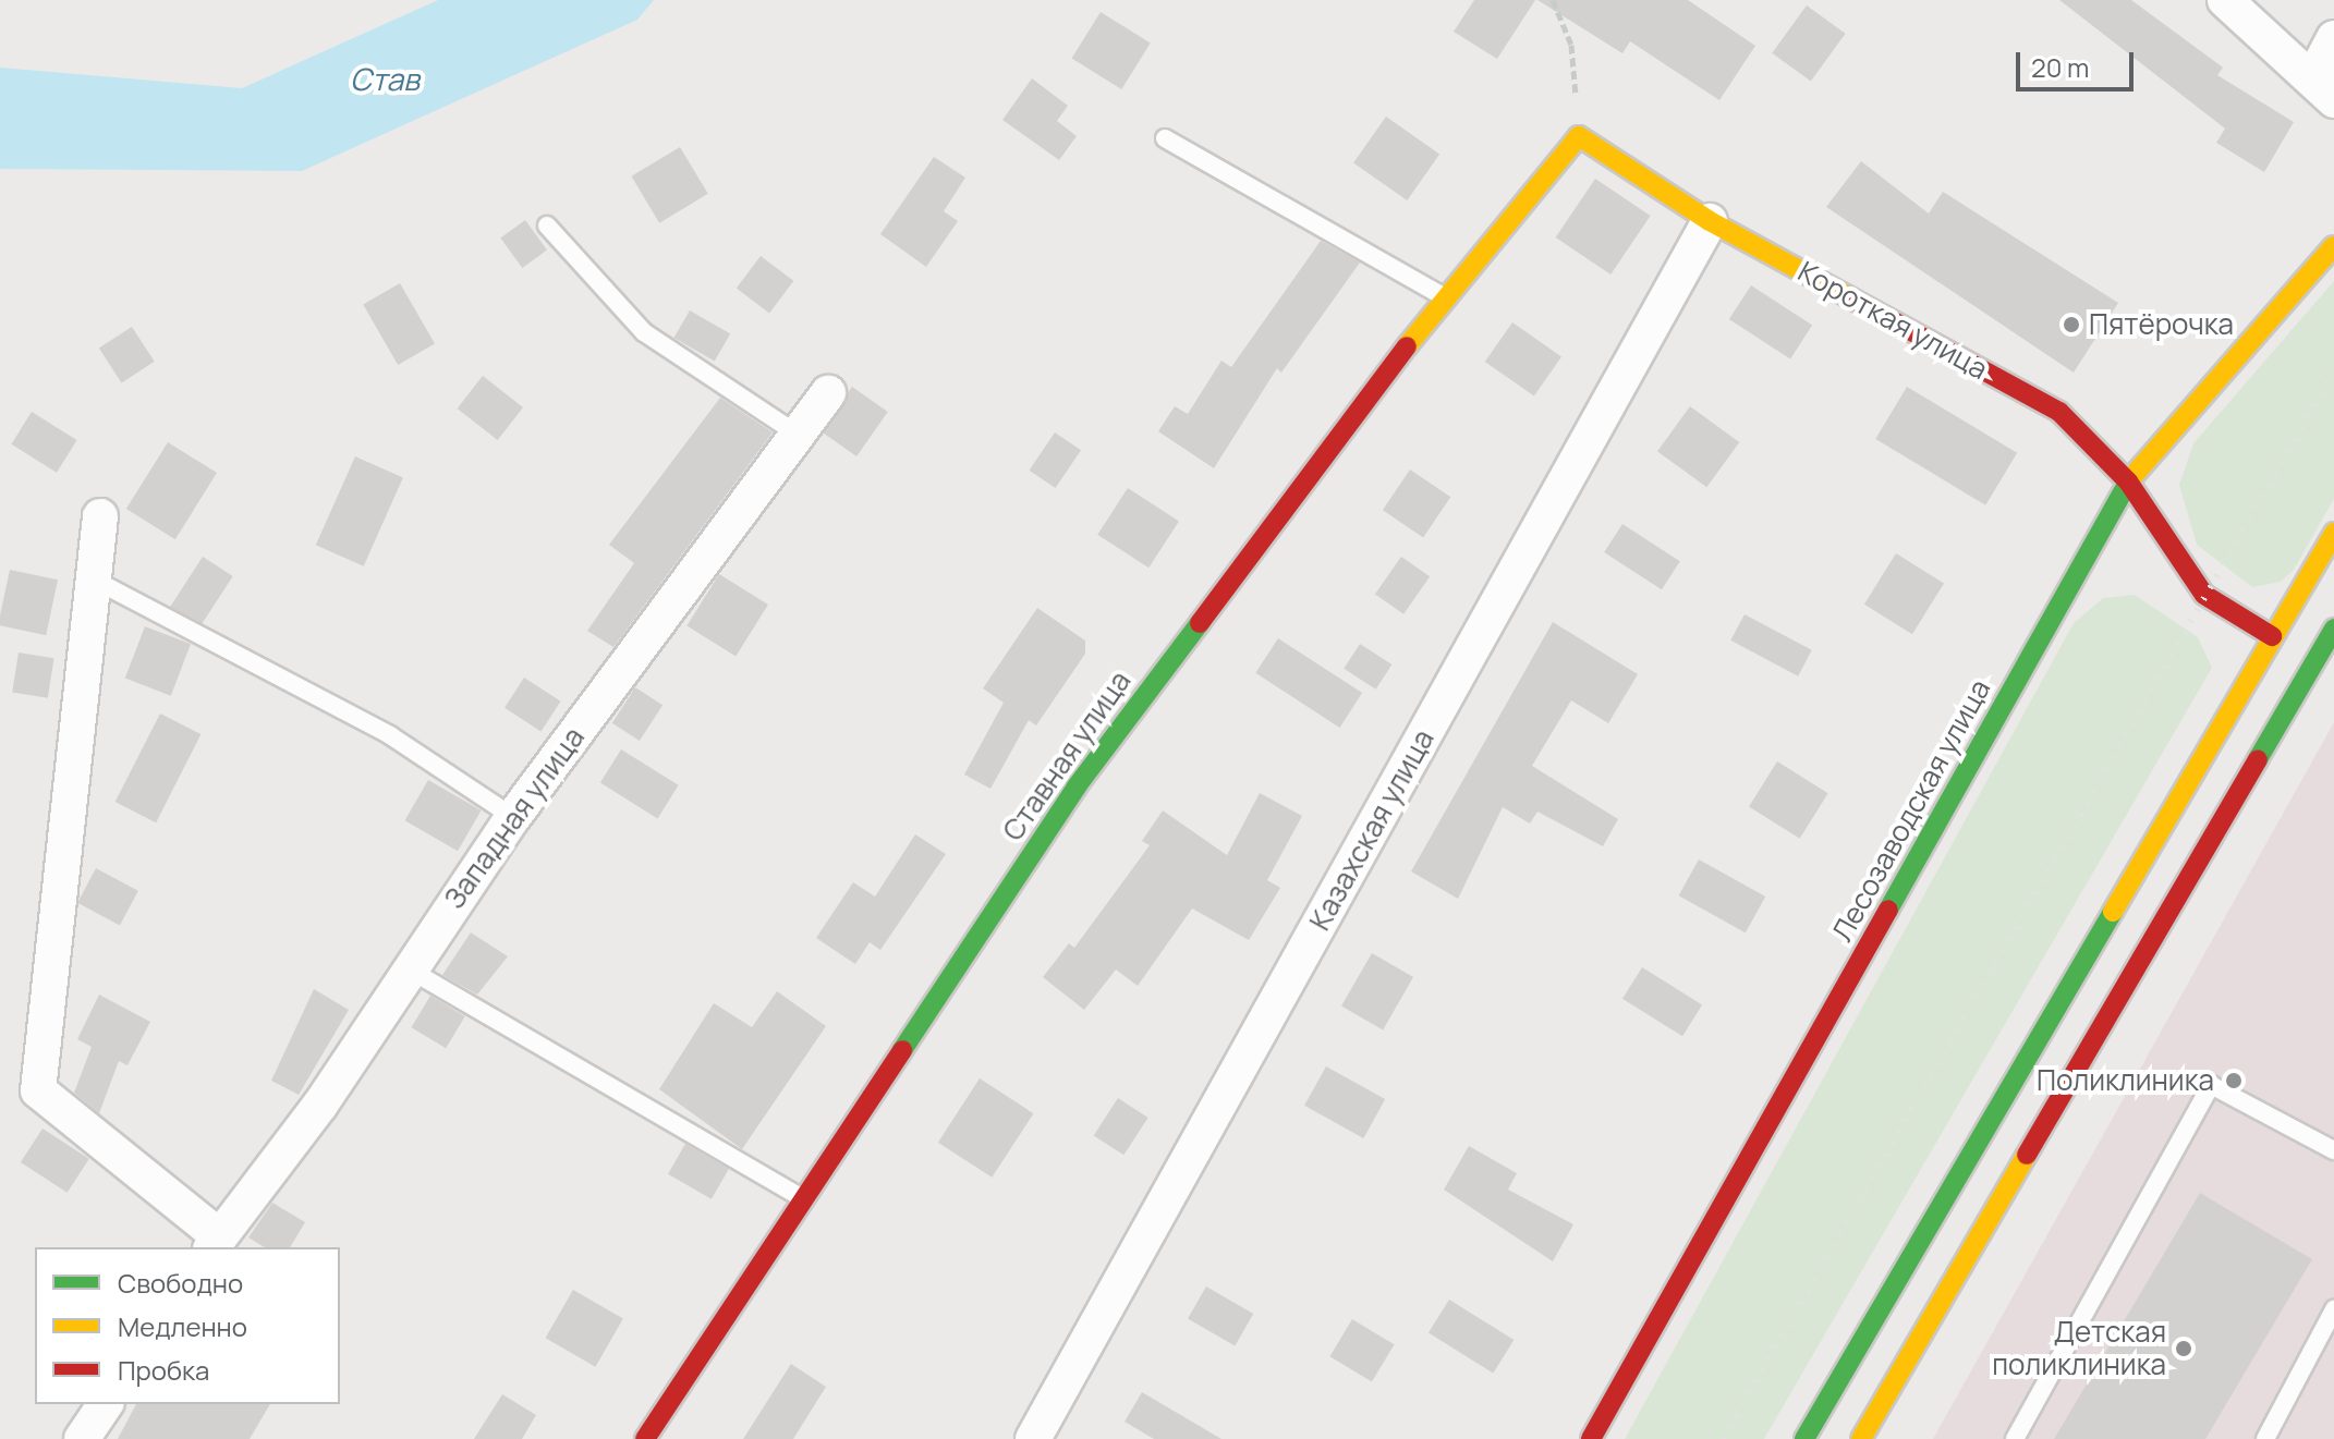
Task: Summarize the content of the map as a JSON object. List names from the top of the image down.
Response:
{
  "streets": {
    "street": [
      "Короткая улица",
      "Ставная улица",
      "Лесозаводская улица",
      "Западная улица",
      "Казахская улица"
    ]
  },
  "crossings": [
    ["Короткая улица", "Ставная улица"],
    ["Короткая улица", "Лесозаводская улица"],
    ["Короткая улица", "Казахская улица"]
  ],
  "water": ["Став"],
  "places": ["Пятёрочка", "Поликлиника", "Детская поликлиника"],
  "legend": ["Свободно", "Медленно", "Пробка"],
  "scale_bar": "20 m"
}
